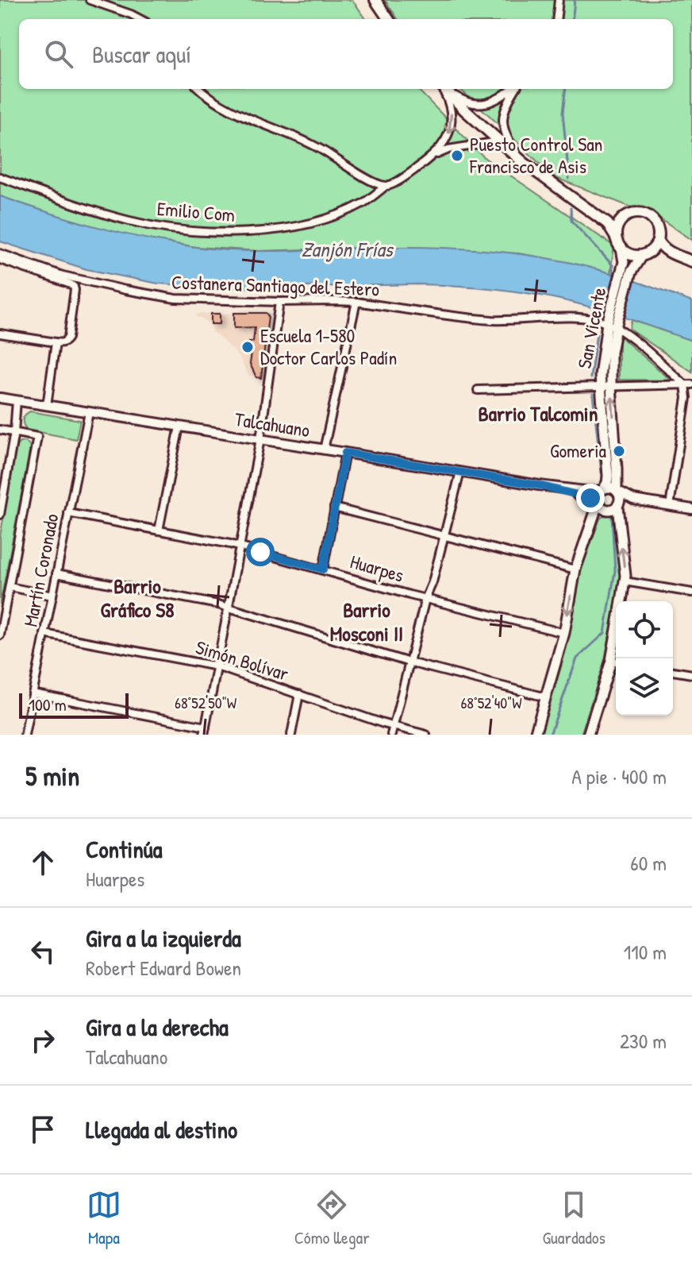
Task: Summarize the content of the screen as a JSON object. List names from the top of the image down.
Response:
{
  "streets": {
    "main road": ["San Vicente"],
    "street": [
      "Emilio Com",
      "Costanera Santiago del Estero",
      "Talcahuano",
      "Huarpes",
      "Martín Coronado",
      "Simón Bolívar"
    ]
  },
  "crossings": [
    ["Costanera Santiago del Estero", "San Vicente"],
    ["San Vicente", "Talcahuano"],
    ["Talcahuano", "Martín Coronado"],
    ["Huarpes", "Martín Coronado"],
    ["Martín Coronado", "Simón Bolívar"]
  ],
  "districts": ["Barrio Talcomin", "Barrio Gráfico S8", "Barrio Mosconi II"],
  "water": ["Zanjón Frías"],
  "places": ["Puesto Control San Francisco de Asis", "Escuela 1-580 Doctor Carlos Padín", "Gomeria"],
  "scale_bar": "100 m",
  "page": {
    "search": "Buscar aquí",
    "scale": "100 m",
    "heading": ["5 min", "A pie · 400 m"],
    "list": [
      ["Continúa", "Huarpes", "60 m"],
      ["Gira a la izquierda", "Robert Edward Bowen", "110 m"],
      ["Gira a la derecha", "Talcahuano", "230 m"],
      "Llegada al destino"
    ],
    "nav": ["Mapa", "Cómo llegar", "Guardados"]
  },
  "coordinates": ["68°52'50\"W", "68°52'40\"W"]
}
